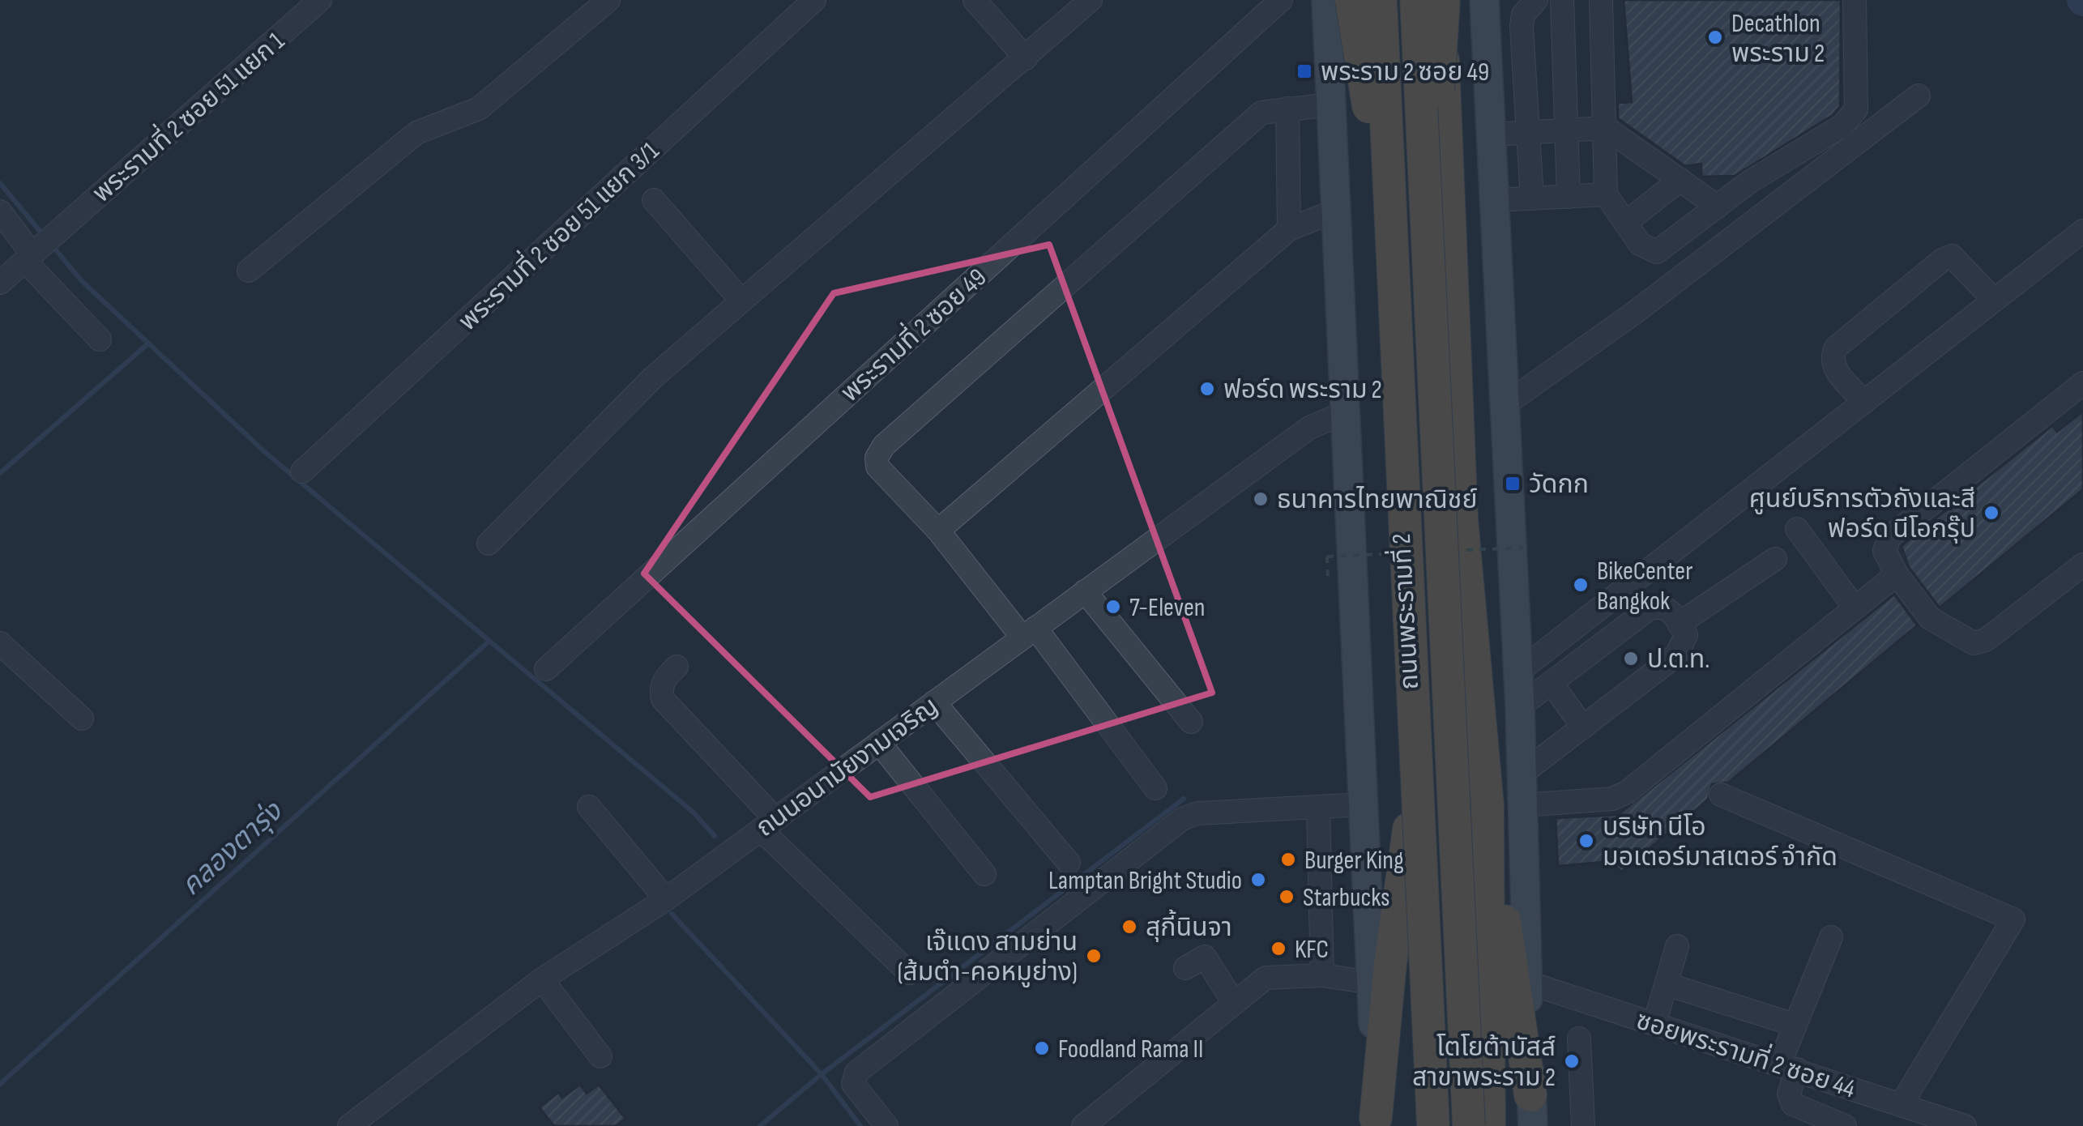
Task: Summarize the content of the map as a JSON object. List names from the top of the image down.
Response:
{
  "streets": {
    "highway": ["ถนนพระรามที่ 2"],
    "street": [
      "พระรามที่ 2 ซอย 51 แยก 1",
      "พระรามที่ 2 ซอย 51 แยก 3/1",
      "พระรามที่ 2 ซอย 49",
      "ถนนอนามัยงามเจริญ",
      "ซอยพระรามที่ 2 ซอย 44"
    ]
  },
  "crossings": [
    ["ถนนพระรามที่ 2", "ถนนอนามัยงามเจริญ"]
  ],
  "water": ["คลองตารุ่ง"],
  "places": {
    "other": [
      "Decathlon พระราม 2",
      "ฟอร์ด พระราม 2",
      "ธนาคารไทยพาณิชย์",
      "ศูนย์บริการตัวถังและสี ฟอร์ด นีโอกรุ๊ป",
      "BikeCenter Bangkok",
      "7-Eleven",
      "ป.ต.ท.",
      "บริษัท นีโอ มอเตอร์มาสเตอร์ จำกัด",
      "Burger King",
      "Lamptan Bright Studio",
      "Starbucks",
      "สุกี้นินจา",
      "KFC",
      "เจ๊แดง สามย่าน (ส้มตำ-คอหมูย่าง)",
      "Foodland Rama II",
      "โตโยต้าบัสส์ สาขาพระราม 2"
    ],
    "transit": ["พระราม 2 ซอย 49", "วัดกก"]
  }
}
